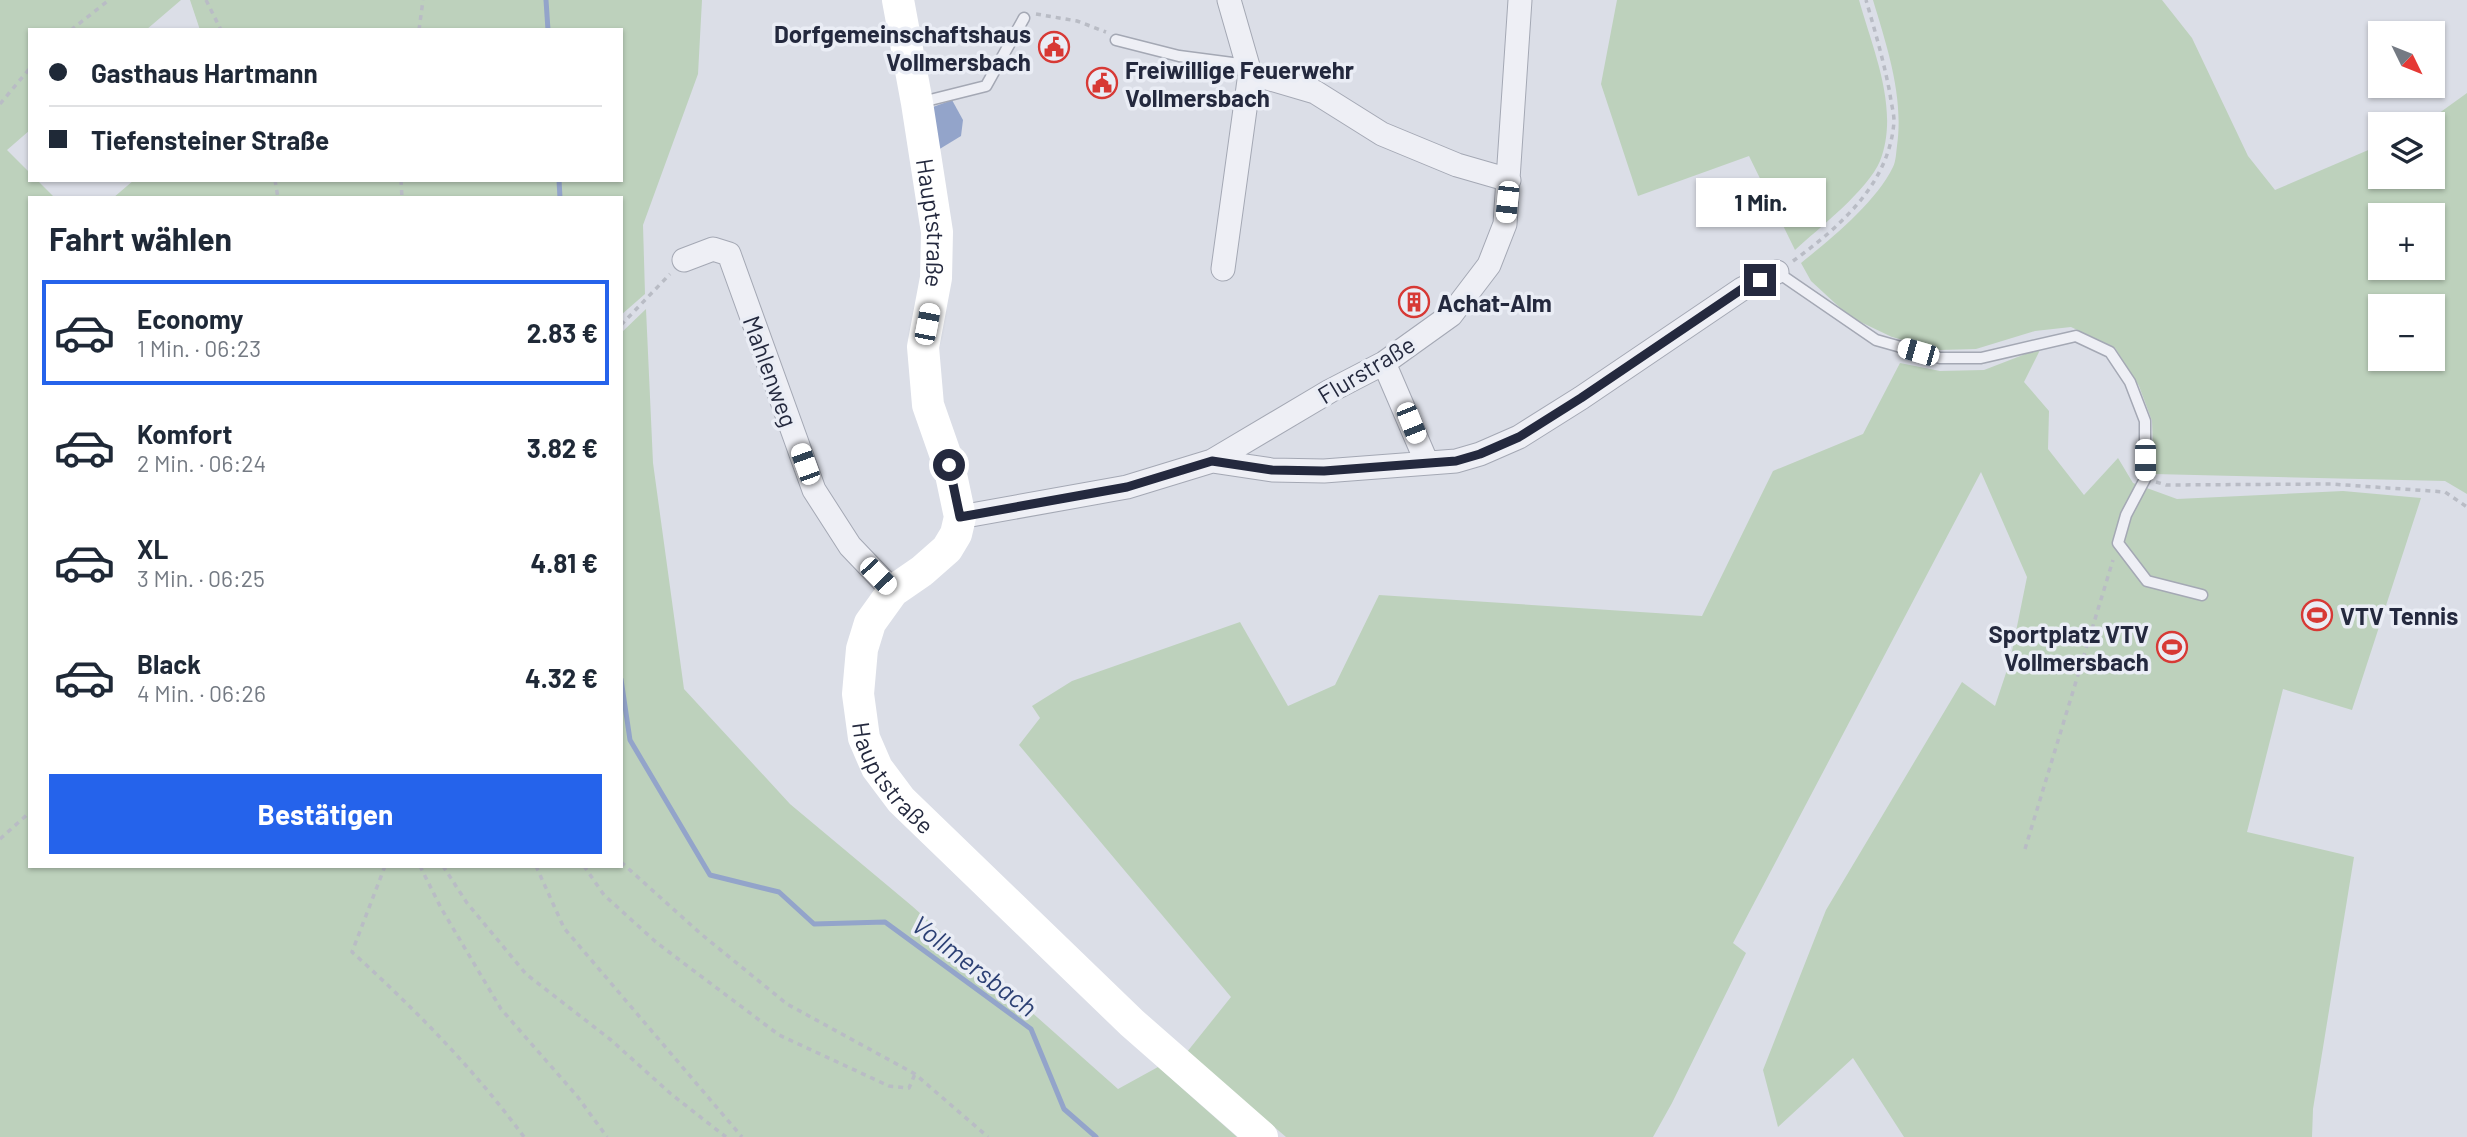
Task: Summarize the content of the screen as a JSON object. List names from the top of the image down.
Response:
{
  "streets": {
    "main road": ["Hauptstraße"],
    "street": ["Flurstraße", "Mahlenweg"]
  },
  "crossings": [
    ["Hauptstraße", "Mahlenweg"]
  ],
  "water": ["Vollmersbach"],
  "places": {
    "public building": ["Dorfgemeinschaftshaus Vollmersbach", "Freiwillige Feuerwehr Vollmersbach"],
    "building": ["Achat-Alm"],
    "sports": ["VTV Tennis", "Sportplatz VTV Vollmersbach"]
  },
  "north": "bottom right",
  "page": {
    "map_buttons": ["+", "−"],
    "banner": ["Gasthaus Hartmann", "Tiefensteiner Straße"],
    "bubble": "1 Min.",
    "heading": "Fahrt wählen",
    "list": [
      {
        "name": "Economy",
        "note": "1 Min. · 06:23",
        "value": "2.83 €"
      },
      {
        "name": "Komfort",
        "note": "2 Min. · 06:24",
        "value": "3.82 €"
      },
      {
        "name": "XL",
        "note": "3 Min. · 06:25",
        "value": "4.81 €"
      },
      {
        "name": "Black",
        "note": "4 Min. · 06:26",
        "value": "4.32 €"
      }
    ],
    "buttons": "Bestätigen"
  }
}
